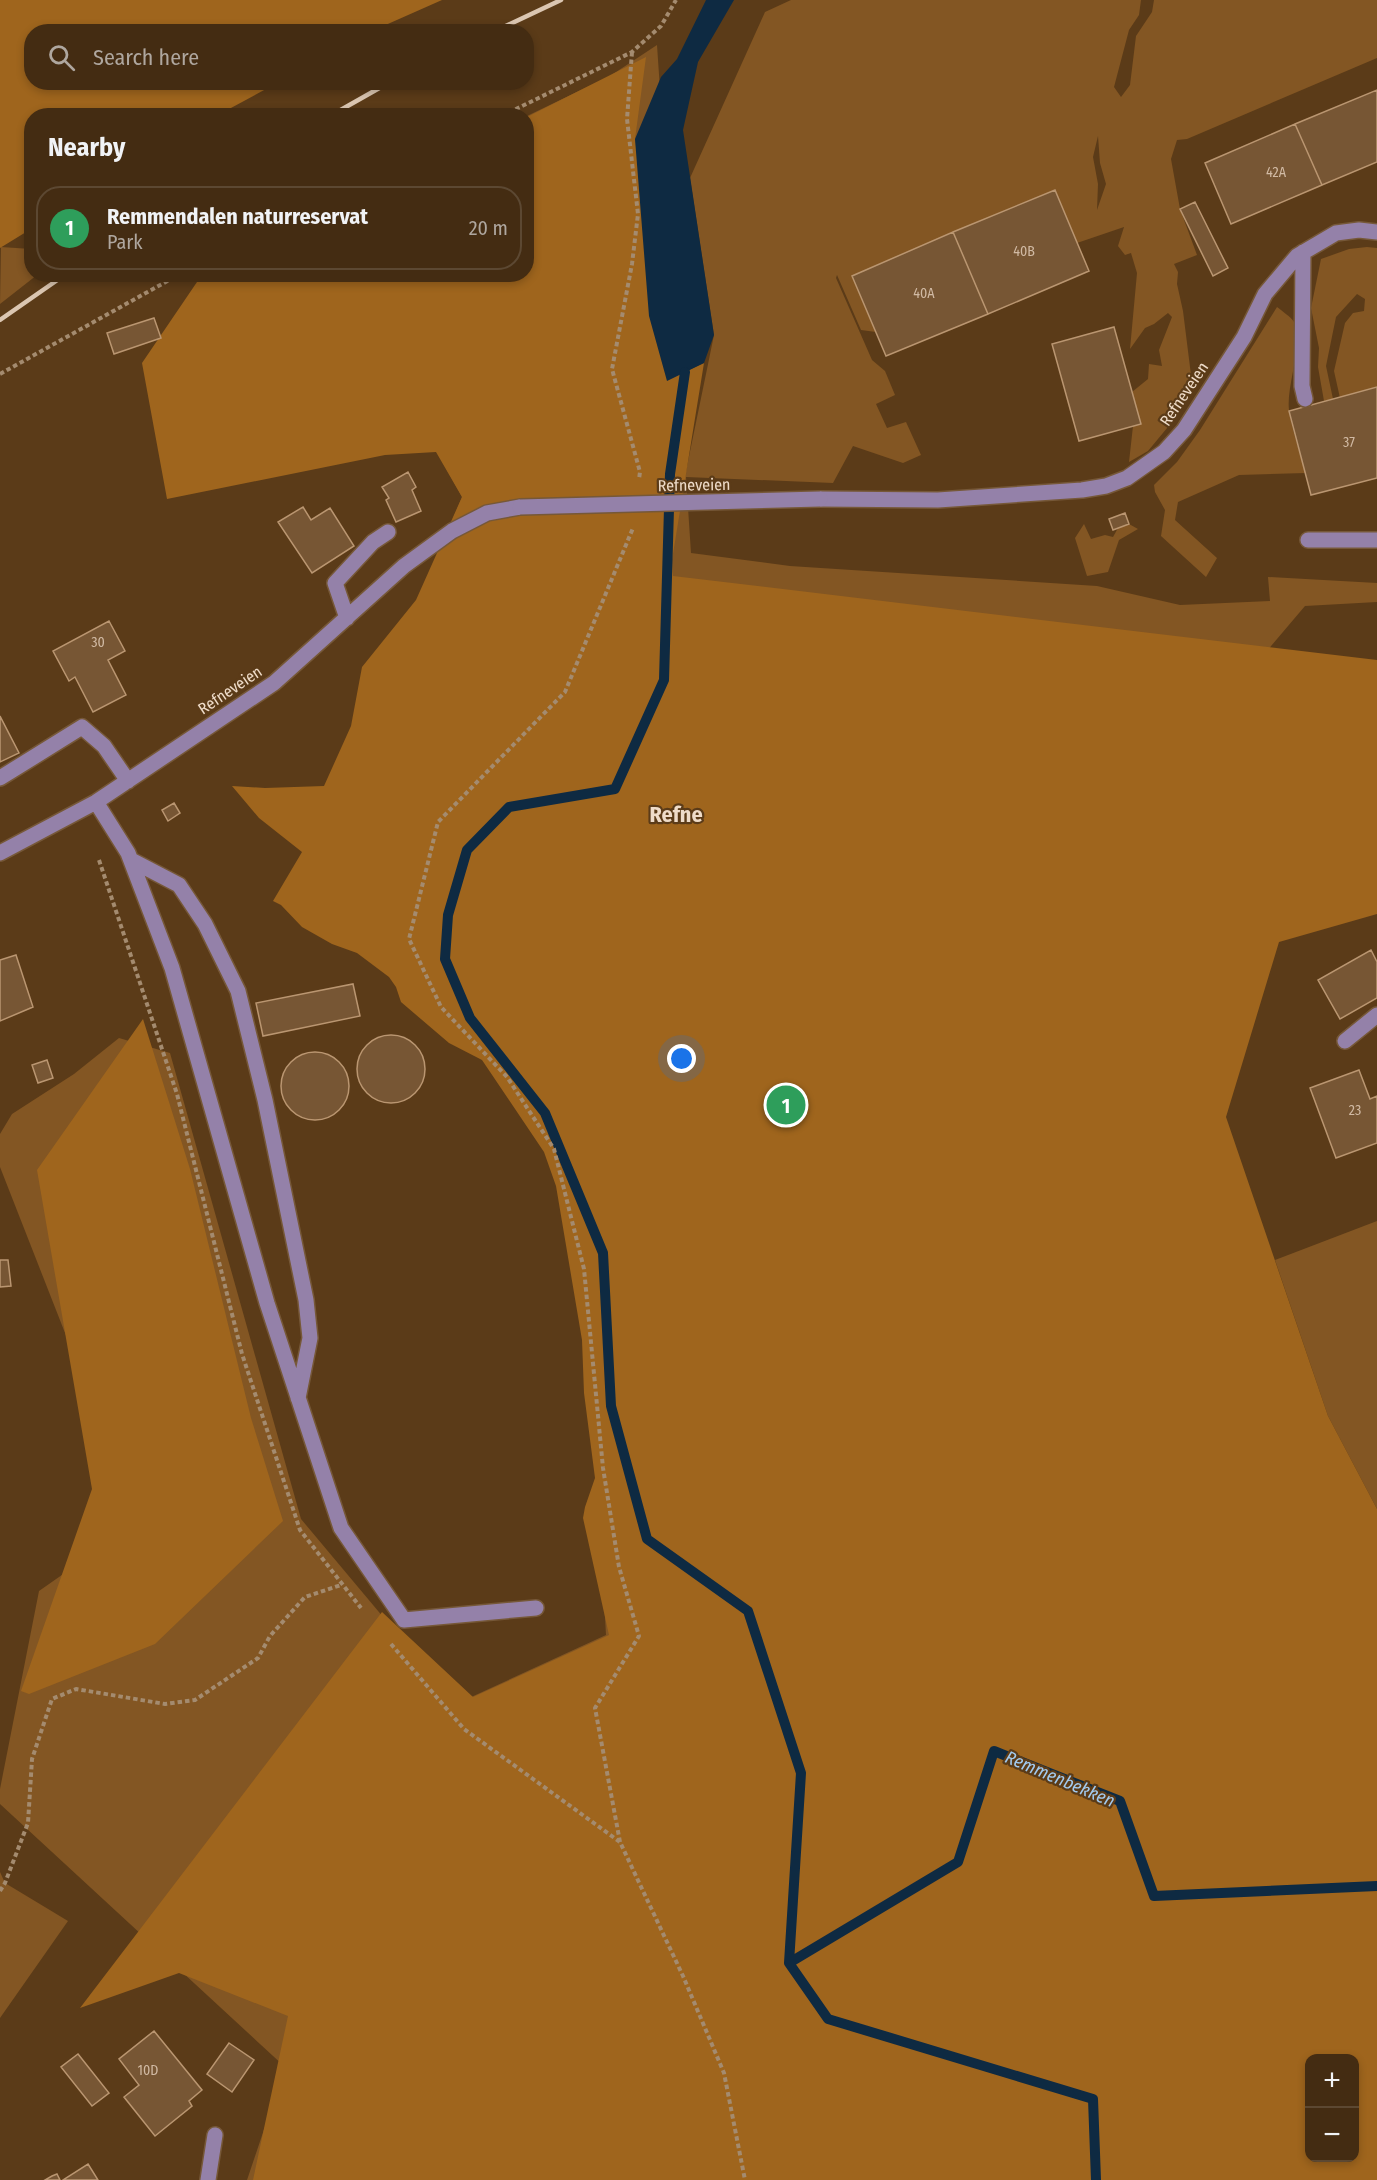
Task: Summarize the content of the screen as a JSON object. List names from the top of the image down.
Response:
{
  "streets": {
    "street": ["Refneveien"]
  },
  "districts": ["Refne"],
  "water": ["Remmenbekken"],
  "house_numbers": [
    "42A",
    "40B",
    "40A",
    "37",
    "30",
    "23",
    "10D"
  ],
  "page": {
    "search": "Search here",
    "heading": "Nearby",
    "list": [
      {
        "mark": "1",
        "name": "Remmendalen naturreservat",
        "note": "Park",
        "value": "20 m"
      }
    ],
    "pins": "1",
    "map_buttons": ["+", "−"]
  }
}
